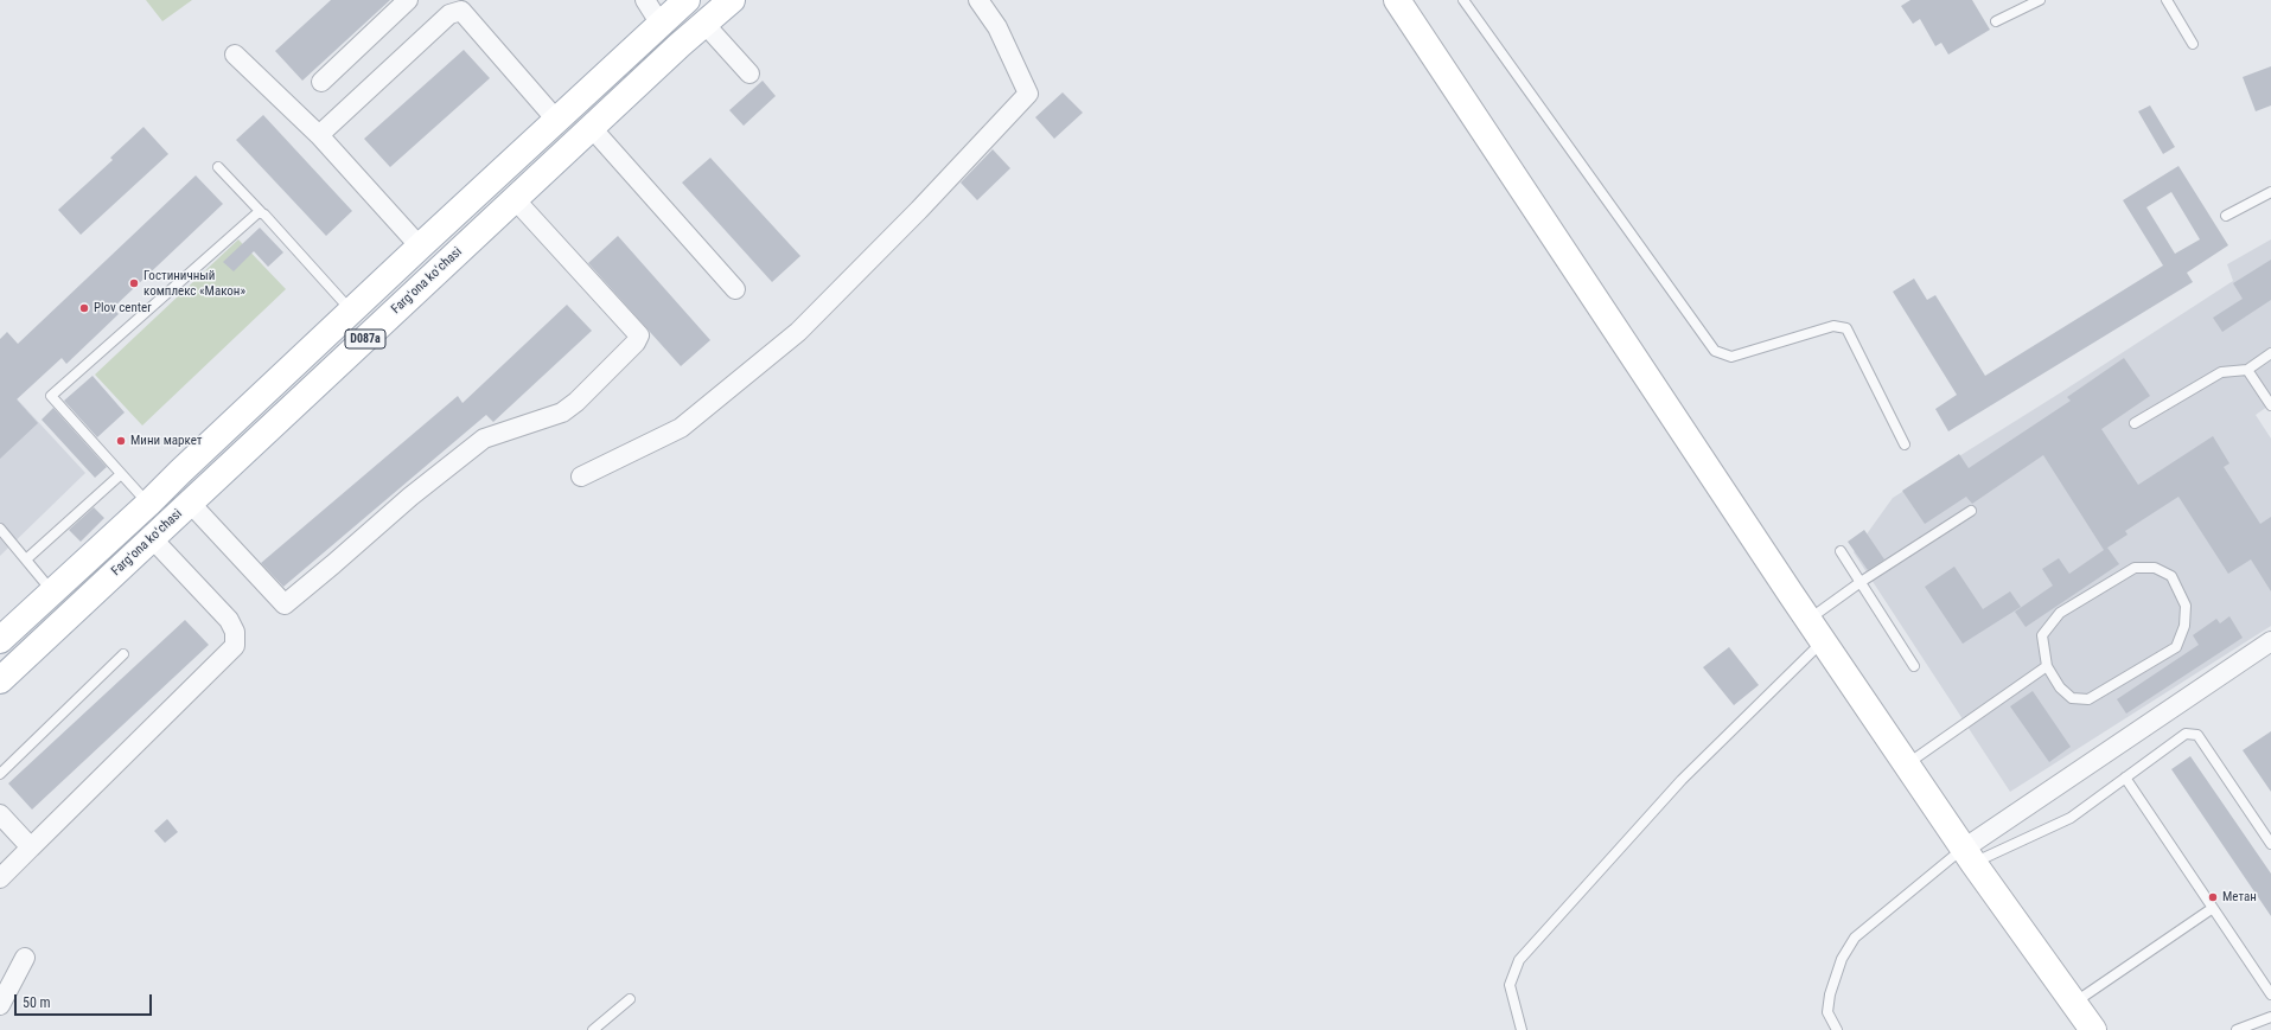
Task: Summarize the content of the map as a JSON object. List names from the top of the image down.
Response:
{
  "streets": {
    "main road": ["Fargʻona koʻchasi", "D087a"]
  },
  "places": [
    "Гостиничный комплекс «Макон»",
    "Plov center",
    "Мини маркет",
    "Метан"
  ],
  "scale_bar": "50 m"
}
